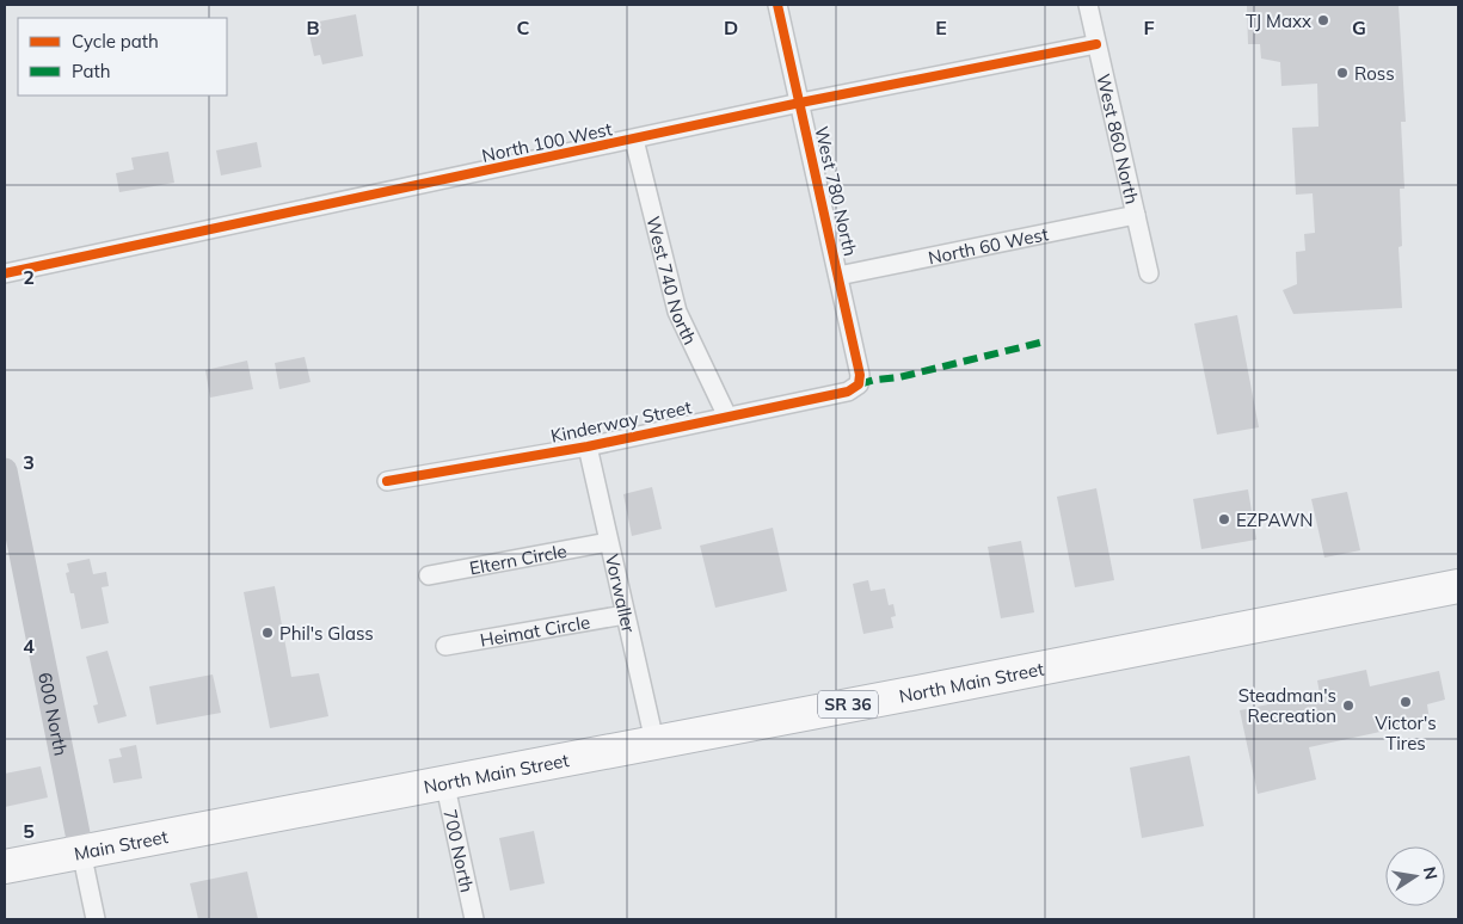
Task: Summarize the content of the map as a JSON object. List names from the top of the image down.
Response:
{
  "streets": {
    "highway": ["North Main Street", "SR 36", "Main Street"],
    "street": [
      "West 860 North",
      "North 100 West",
      "West 780 North",
      "North 60 West",
      "West 740 North",
      "Kinderway Street",
      "Eltern Circle",
      "Vorwaller",
      "Heimat Circle",
      "600 North",
      "700 North"
    ]
  },
  "crossings": [
    ["West 860 North", "North 100 West"],
    ["West 860 North", "North 60 West"],
    ["North 100 West", "West 780 North"],
    ["North 100 West", "West 740 North"],
    ["West 780 North", "North 60 West"],
    ["West 780 North", "Kinderway Street"],
    ["West 740 North", "Kinderway Street"],
    ["Kinderway Street", "Vorwaller"],
    ["Eltern Circle", "Vorwaller"],
    ["Vorwaller", "Heimat Circle"],
    ["Vorwaller", "North Main Street"],
    ["North Main Street", "Main Street"],
    ["North Main Street", "700 North"],
    ["600 North", "Main Street"]
  ],
  "places": [
    "TJ Maxx",
    "Ross",
    "EZPAWN",
    "Phil's Glass",
    "Victor's Tires",
    "Steadman's Recreation"
  ],
  "legend": ["Cycle path", "Path"],
  "north": "right",
  "grid": {
    "columns": [
      "B",
      "C",
      "D",
      "E",
      "F",
      "G"
    ],
    "rows": [
      "2",
      "3",
      "4",
      "5"
    ]
  }
}
